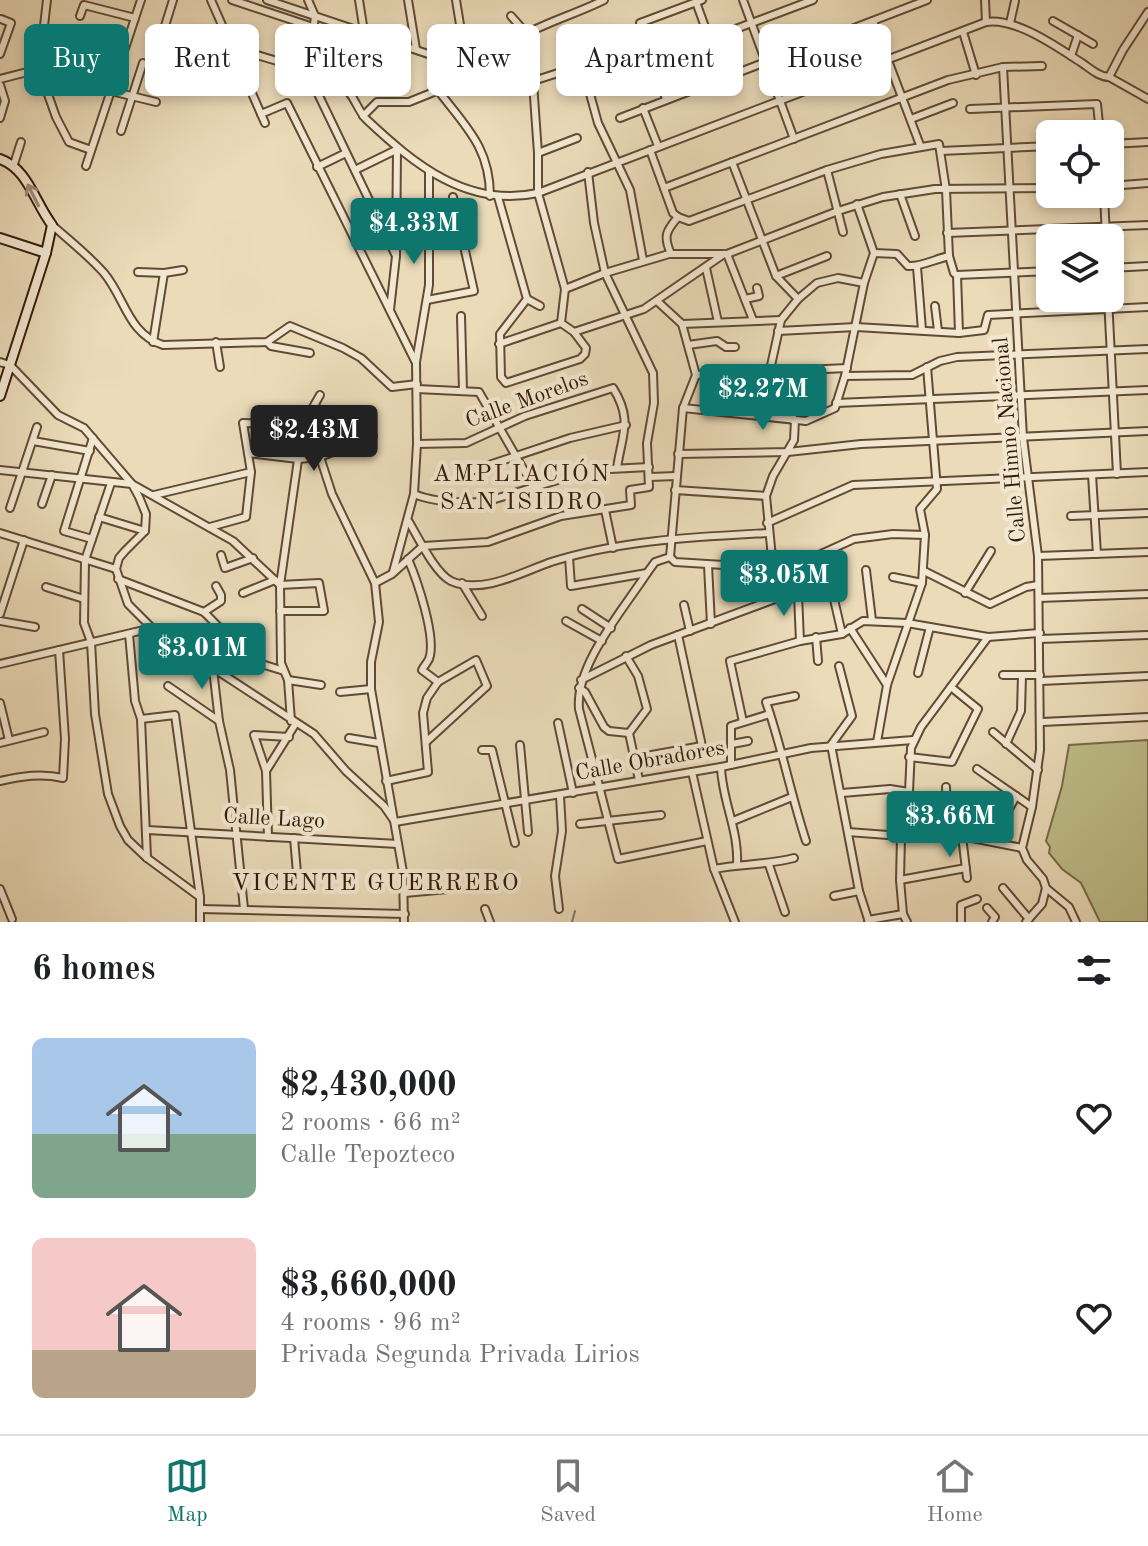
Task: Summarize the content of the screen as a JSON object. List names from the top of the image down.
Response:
{
  "streets": {
    "street": [
      "Calle Morelos",
      "Calle Himno Nacional",
      "Calle Obradores",
      "Calle Lago"
    ]
  },
  "districts": ["AMPLIACIÓN SAN ISIDRO", "VICENTE GUERRERO"],
  "page": {
    "chip": [
      "Buy",
      "Rent",
      "Filters",
      "New",
      "Apartment",
      "House"
    ],
    "price": [
      "$4.33M",
      "$2.27M",
      "$2.43M",
      "$3.05M",
      "$3.01M",
      "$3.66M"
    ],
    "heading": "6 homes",
    "list": [
      {
        "name": "$2,430,000",
        "note": "2 rooms · 66 m² · Calle Tepozteco"
      },
      {
        "name": "$3,660,000",
        "note": "4 rooms · 96 m² · Privada Segunda Privada Lirios"
      }
    ],
    "tabs": ["Map", "Saved", "Home"]
  }
}
